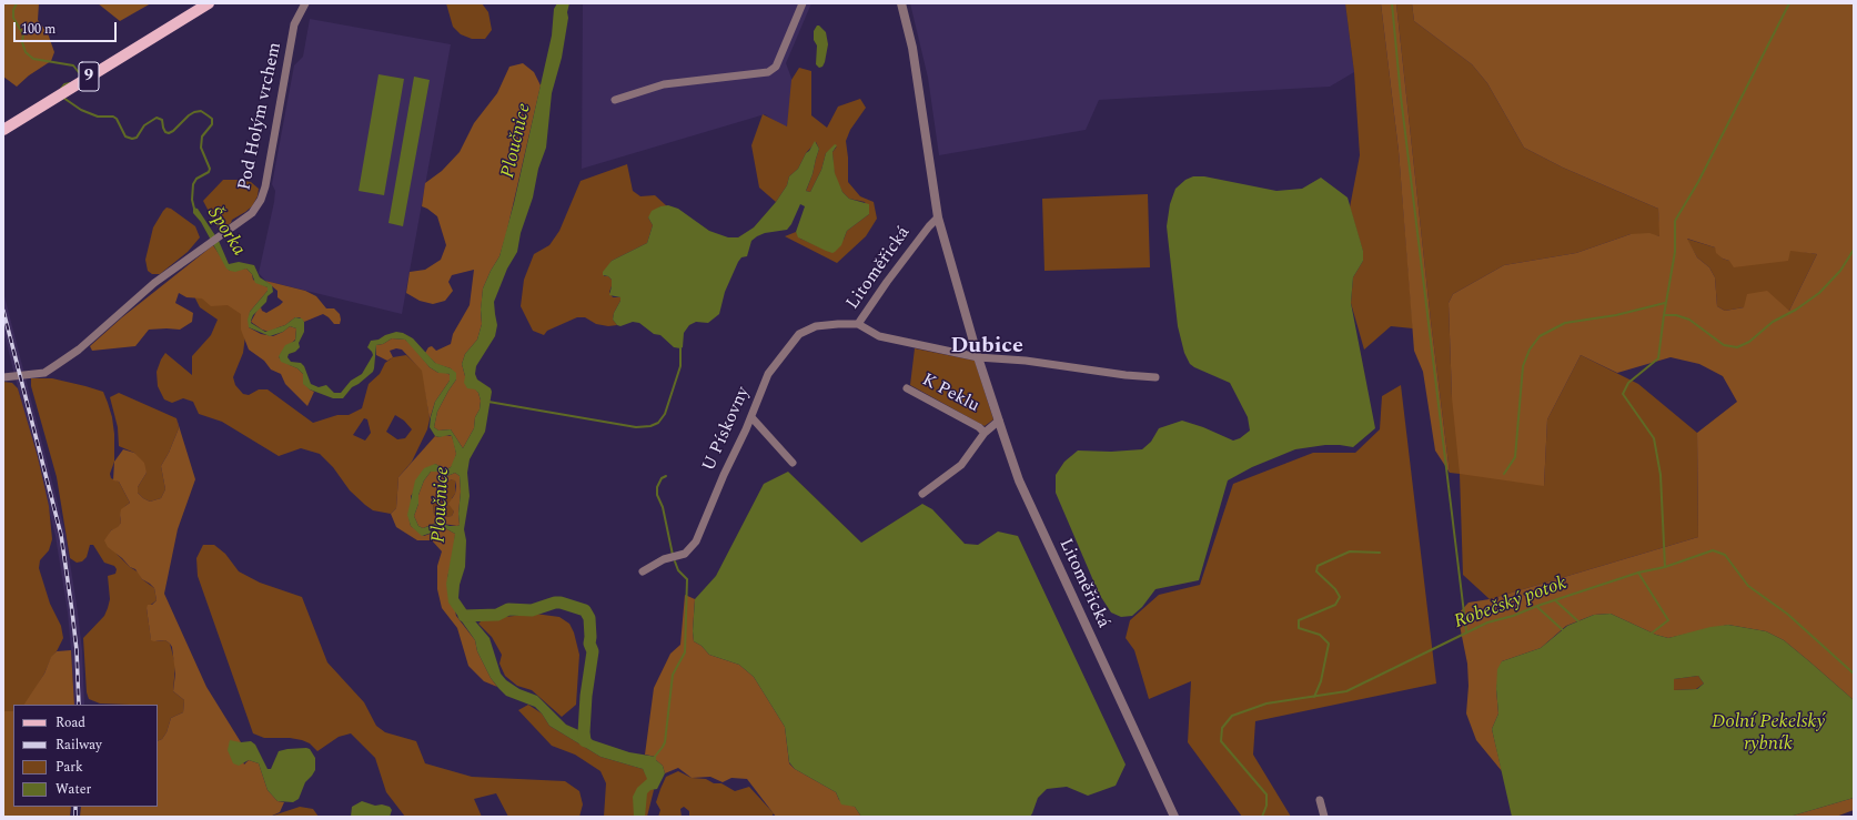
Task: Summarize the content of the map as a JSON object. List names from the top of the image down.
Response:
{
  "streets": {
    "main road": ["9"],
    "street": [
      "Pod Holým vrchem",
      "Litoměřická",
      "K Peklu",
      "U Pískovny"
    ]
  },
  "crossings": [
    ["Litoměřická", "K Peklu"],
    ["Litoměřická", "U Pískovny"]
  ],
  "districts": ["Dubice"],
  "water": [
    "Ploučnice",
    "Šporka",
    "Robečský potok",
    "Dolní Pekelský rybník"
  ],
  "legend": [
    "Road",
    "Railway",
    "Park",
    "Water"
  ],
  "scale_bar": "100 m"
}
